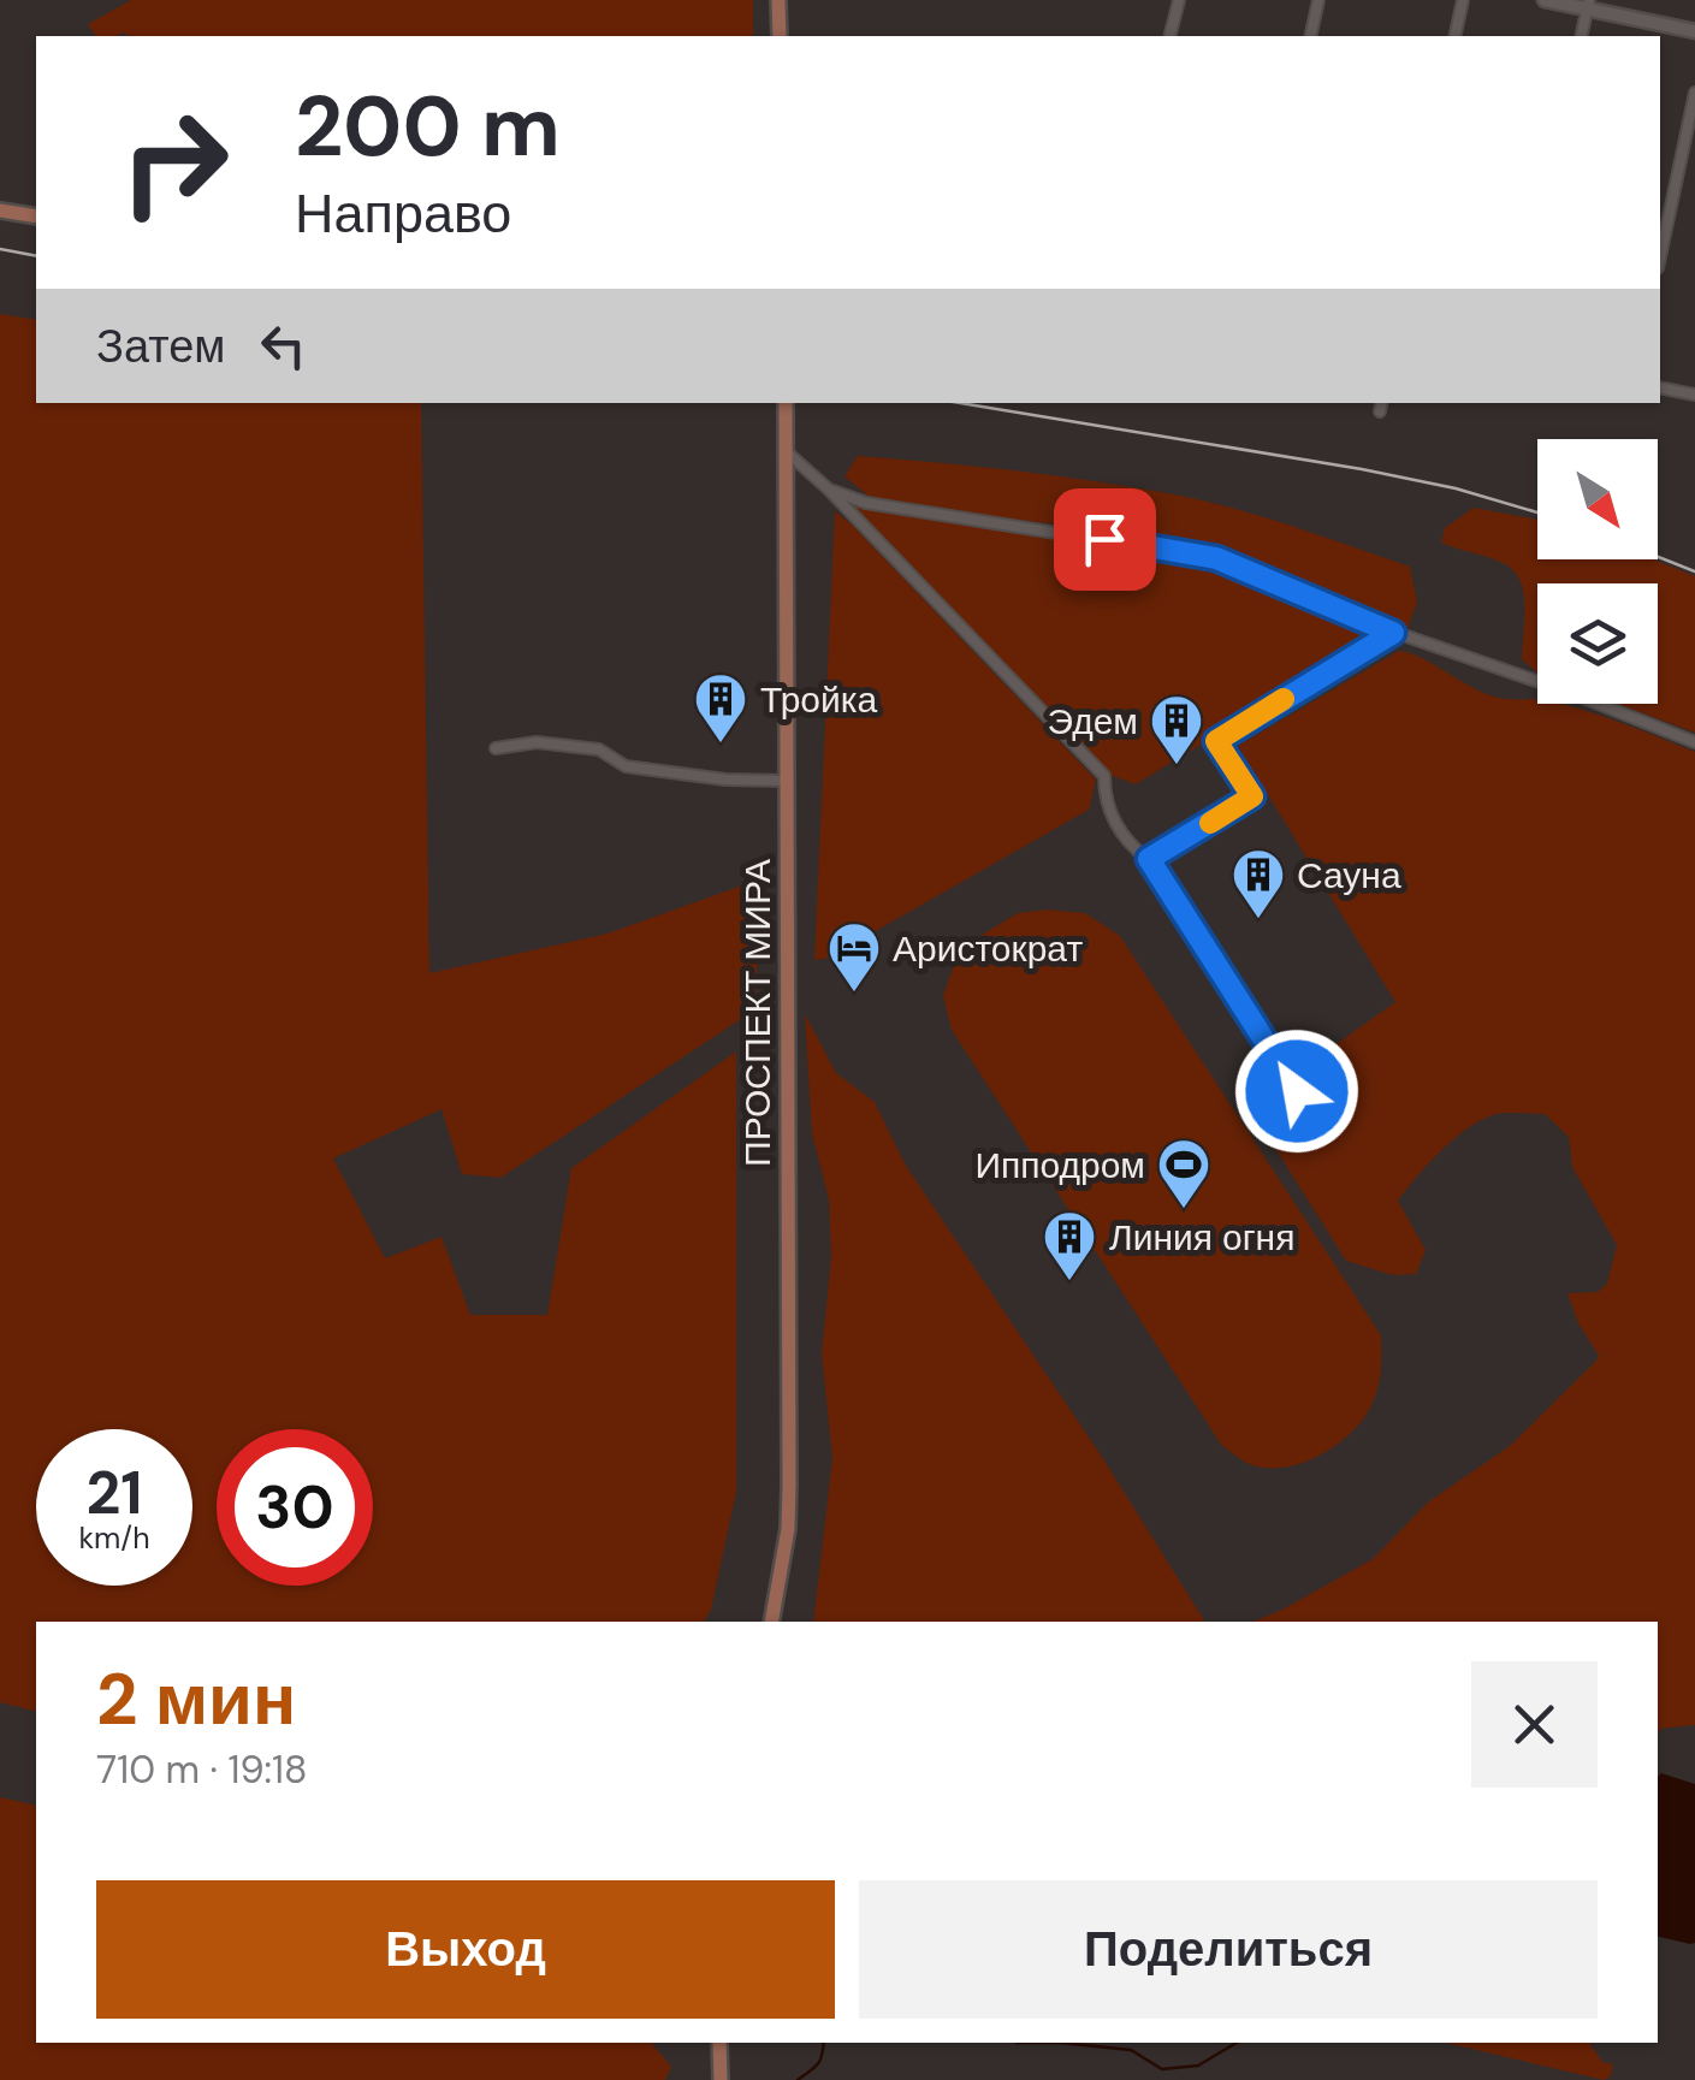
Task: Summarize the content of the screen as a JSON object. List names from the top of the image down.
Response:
{
  "streets": {
    "main road": ["ПРОСПЕКТ МИРА"]
  },
  "places": {
    "building": [
      "Тройка",
      "Эдем",
      "Сауна",
      "Линия огня"
    ],
    "hotel": ["Аристократ"],
    "sports": ["Ипподром"]
  },
  "north": "bottom right",
  "page": {
    "turn": ["200 m", "Направо"],
    "then": "Затем",
    "speed": "21 km/h",
    "limit": "30",
    "heading": ["2 мин", "710 m · 19:18"],
    "buttons": ["Выход", "Поделиться"]
  }
}
